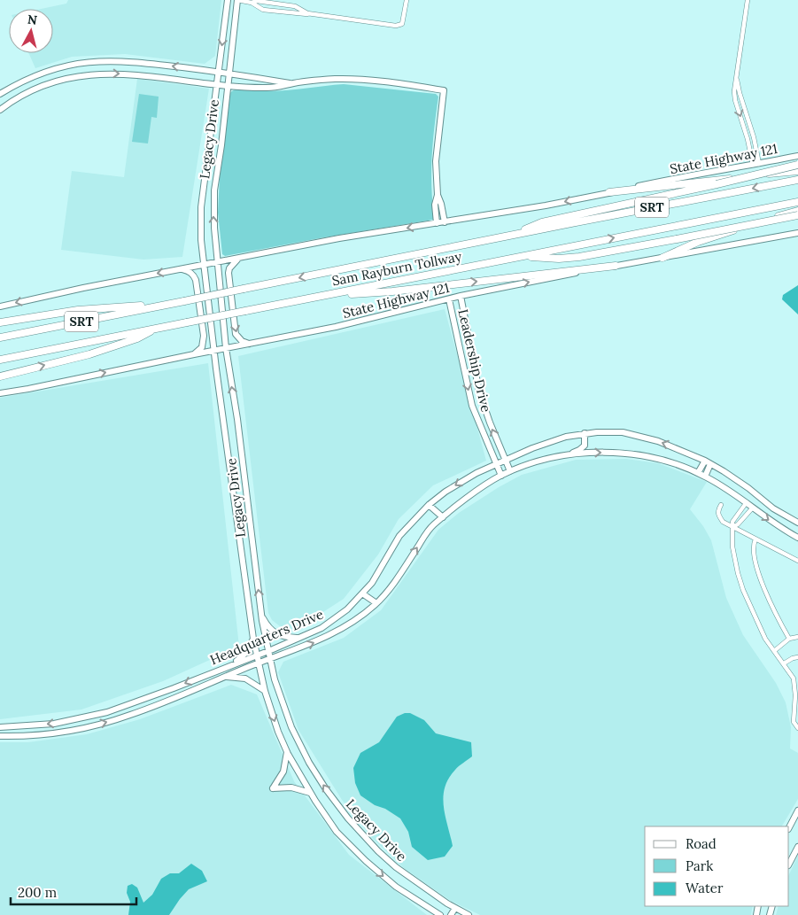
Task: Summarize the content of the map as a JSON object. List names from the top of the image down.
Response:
{
  "streets": {
    "highway": ["SRT", "Sam Rayburn Tollway"],
    "main road": [
      "Legacy Drive",
      "State Highway 121",
      "Leadership Drive",
      "Headquarters Drive"
    ]
  },
  "crossings": [
    ["Legacy Drive", "State Highway 121"],
    ["Legacy Drive", "Headquarters Drive"],
    ["State Highway 121", "Leadership Drive"],
    ["Leadership Drive", "Headquarters Drive"]
  ],
  "legend": ["Road", "Park", "Water"],
  "scale_bar": "200 m",
  "north": "top"
}
